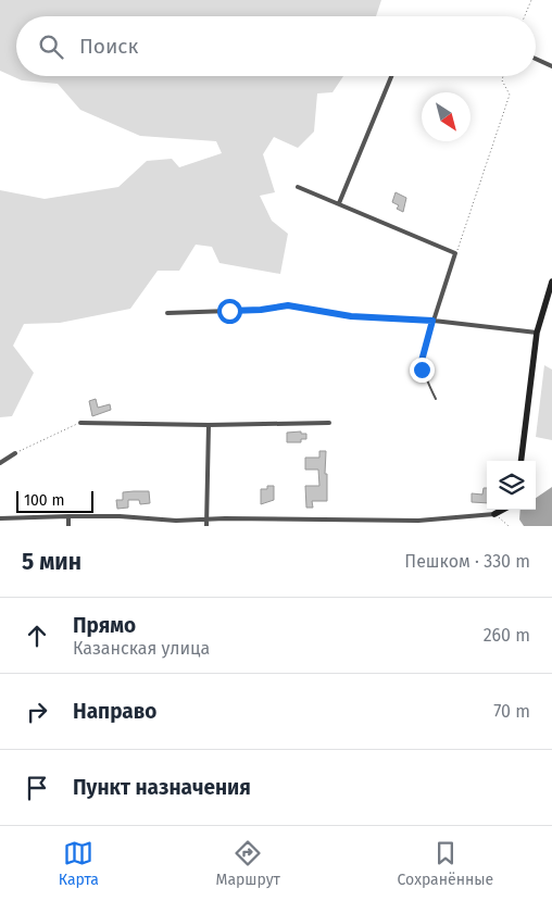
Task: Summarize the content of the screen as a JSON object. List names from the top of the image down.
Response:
{
  "scale_bar": "100 m",
  "north": "bottom right",
  "page": {
    "search": "Поиск",
    "scale": "100 m",
    "heading": ["5 мин", "Пешком · 330 m"],
    "list": [
      ["Прямо", "Казанская улица", "260 m"],
      ["Направо", "70 m"],
      "Пункт назначения"
    ],
    "nav": ["Карта", "Маршрут", "Сохранённые"]
  }
}
